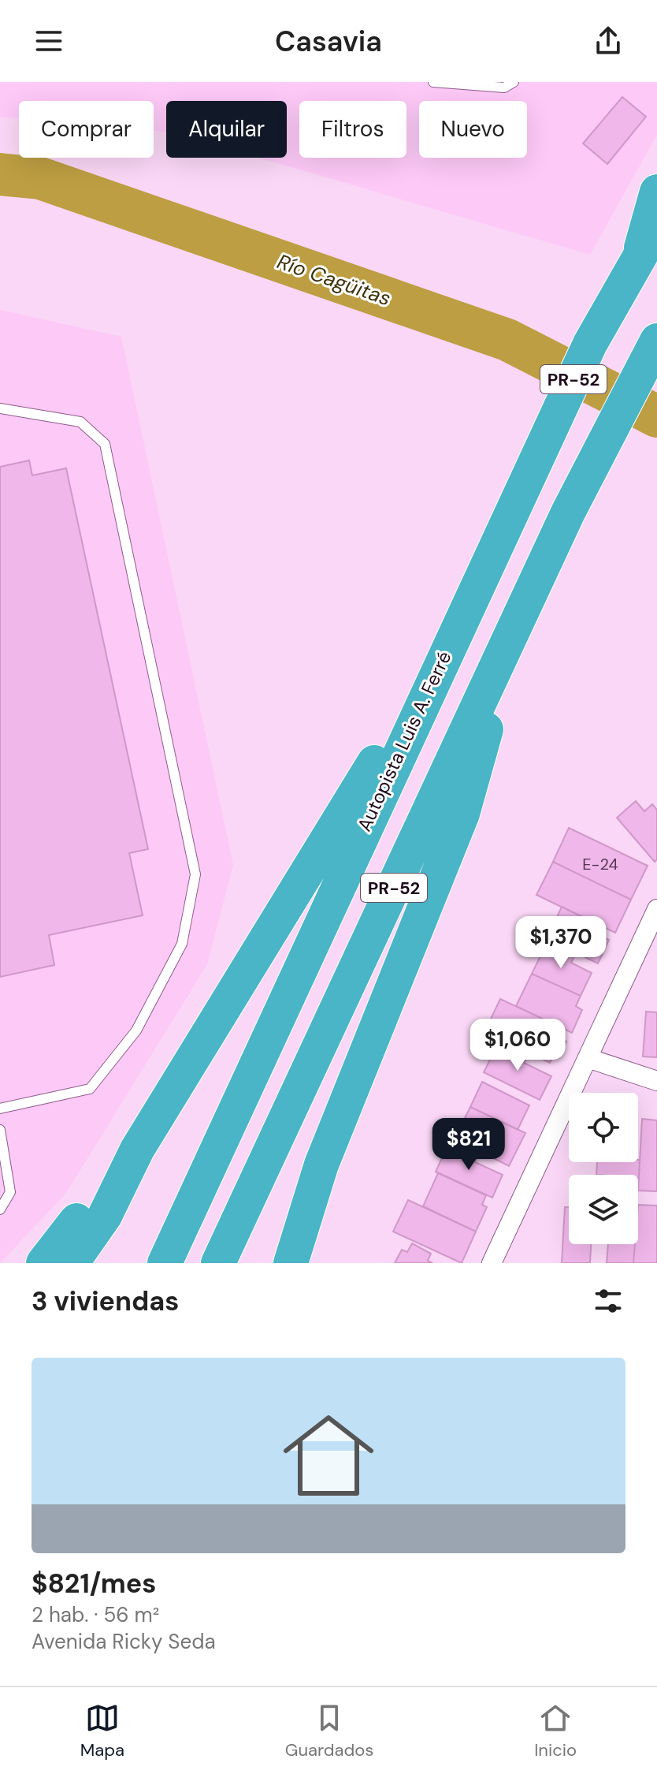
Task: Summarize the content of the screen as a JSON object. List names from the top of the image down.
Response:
{
  "streets": {
    "highway": ["PR-52", "Autopista Luis A. Ferré"]
  },
  "water": ["Río Cagüitas"],
  "house_numbers": ["E-24"],
  "page": {
    "header": "Casavia",
    "chip": [
      "Comprar",
      "Alquilar",
      "Filtros",
      "Nuevo"
    ],
    "price": ["$1,370", "$1,060", "$821"],
    "heading": "3 viviendas",
    "list": [
      {
        "name": "$821/mes",
        "note": "2 hab. · 56 m² · Avenida Ricky Seda"
      }
    ],
    "tabs": ["Mapa", "Guardados", "Inicio"]
  }
}
